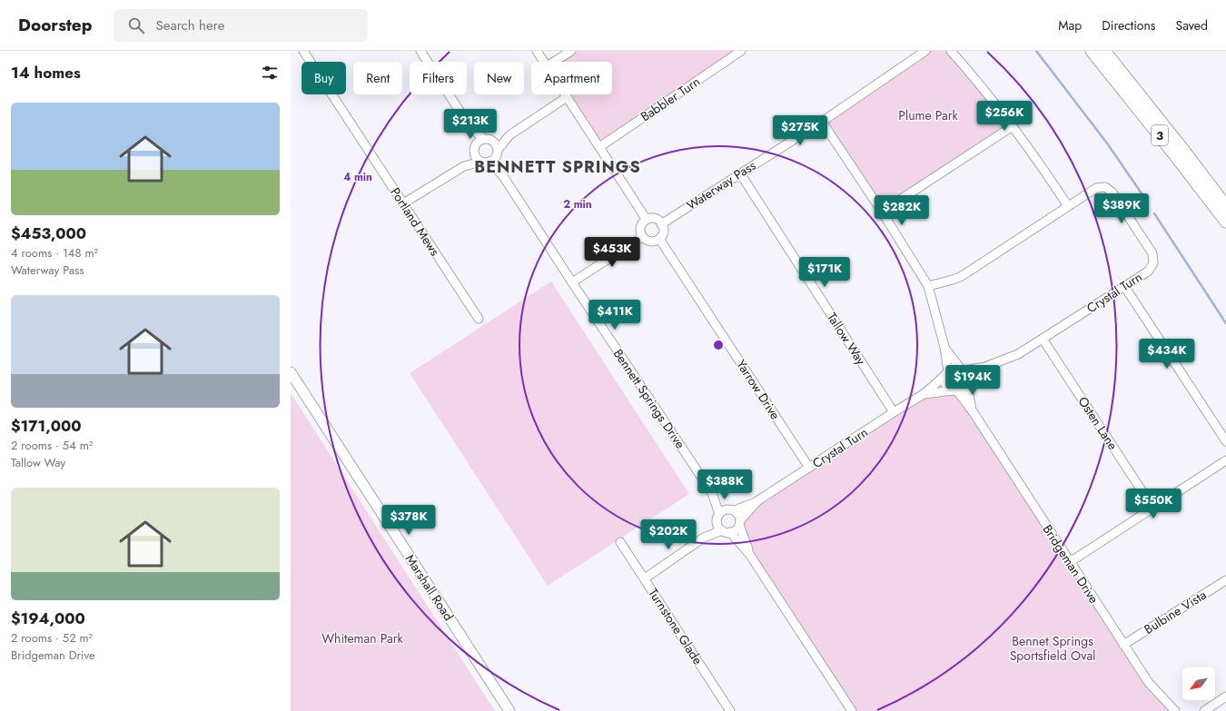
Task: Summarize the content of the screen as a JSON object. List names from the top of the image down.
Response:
{
  "streets": {
    "highway": ["3"],
    "main road": ["Marshall Road"],
    "street": [
      "Babbler Turn",
      "Waterway Pass",
      "Portland Mews",
      "Crystal Turn",
      "Tallow Way",
      "Yarrow Drive",
      "Bennett Springs Drive",
      "Osten Lane",
      "Bridgeman Drive",
      "Bulbine Vista",
      "Turnstone Glade"
    ]
  },
  "crossings": [
    ["Waterway Pass", "Tallow Way"],
    ["Waterway Pass", "Yarrow Drive"],
    ["Crystal Turn", "Tallow Way"],
    ["Crystal Turn", "Yarrow Drive"],
    ["Crystal Turn", "Bennett Springs Drive"],
    ["Crystal Turn", "Osten Lane"],
    ["Crystal Turn", "Bridgeman Drive"],
    ["Bridgeman Drive", "Bulbine Vista"]
  ],
  "districts": ["BENNETT SPRINGS"],
  "parks": ["Plume Park", "Whiteman Park", "Bennet Springs Sportsfield Oval"],
  "north": "bottom left",
  "page": {
    "header": "Doorstep",
    "search": "Search here",
    "nav": ["Map", "Directions", "Saved"],
    "heading": "14 homes",
    "chip": [
      "Buy",
      "Rent",
      "Filters",
      "New",
      "Apartment"
    ],
    "list": [
      {
        "name": "$453,000",
        "note": "4 rooms · 148 m² · Waterway Pass"
      },
      {
        "name": "$171,000",
        "note": "2 rooms · 54 m² · Tallow Way"
      },
      {
        "name": "$194,000",
        "note": "2 rooms · 52 m² · Bridgeman Drive"
      }
    ],
    "price": [
      "$256K",
      "$213K",
      "$275K",
      "$389K",
      "$282K",
      "$453K",
      "$171K",
      "$411K",
      "$434K",
      "$194K",
      "$388K",
      "$550K",
      "$378K",
      "$202K"
    ]
  },
  "rings": ["4 min", "2 min"]
}
